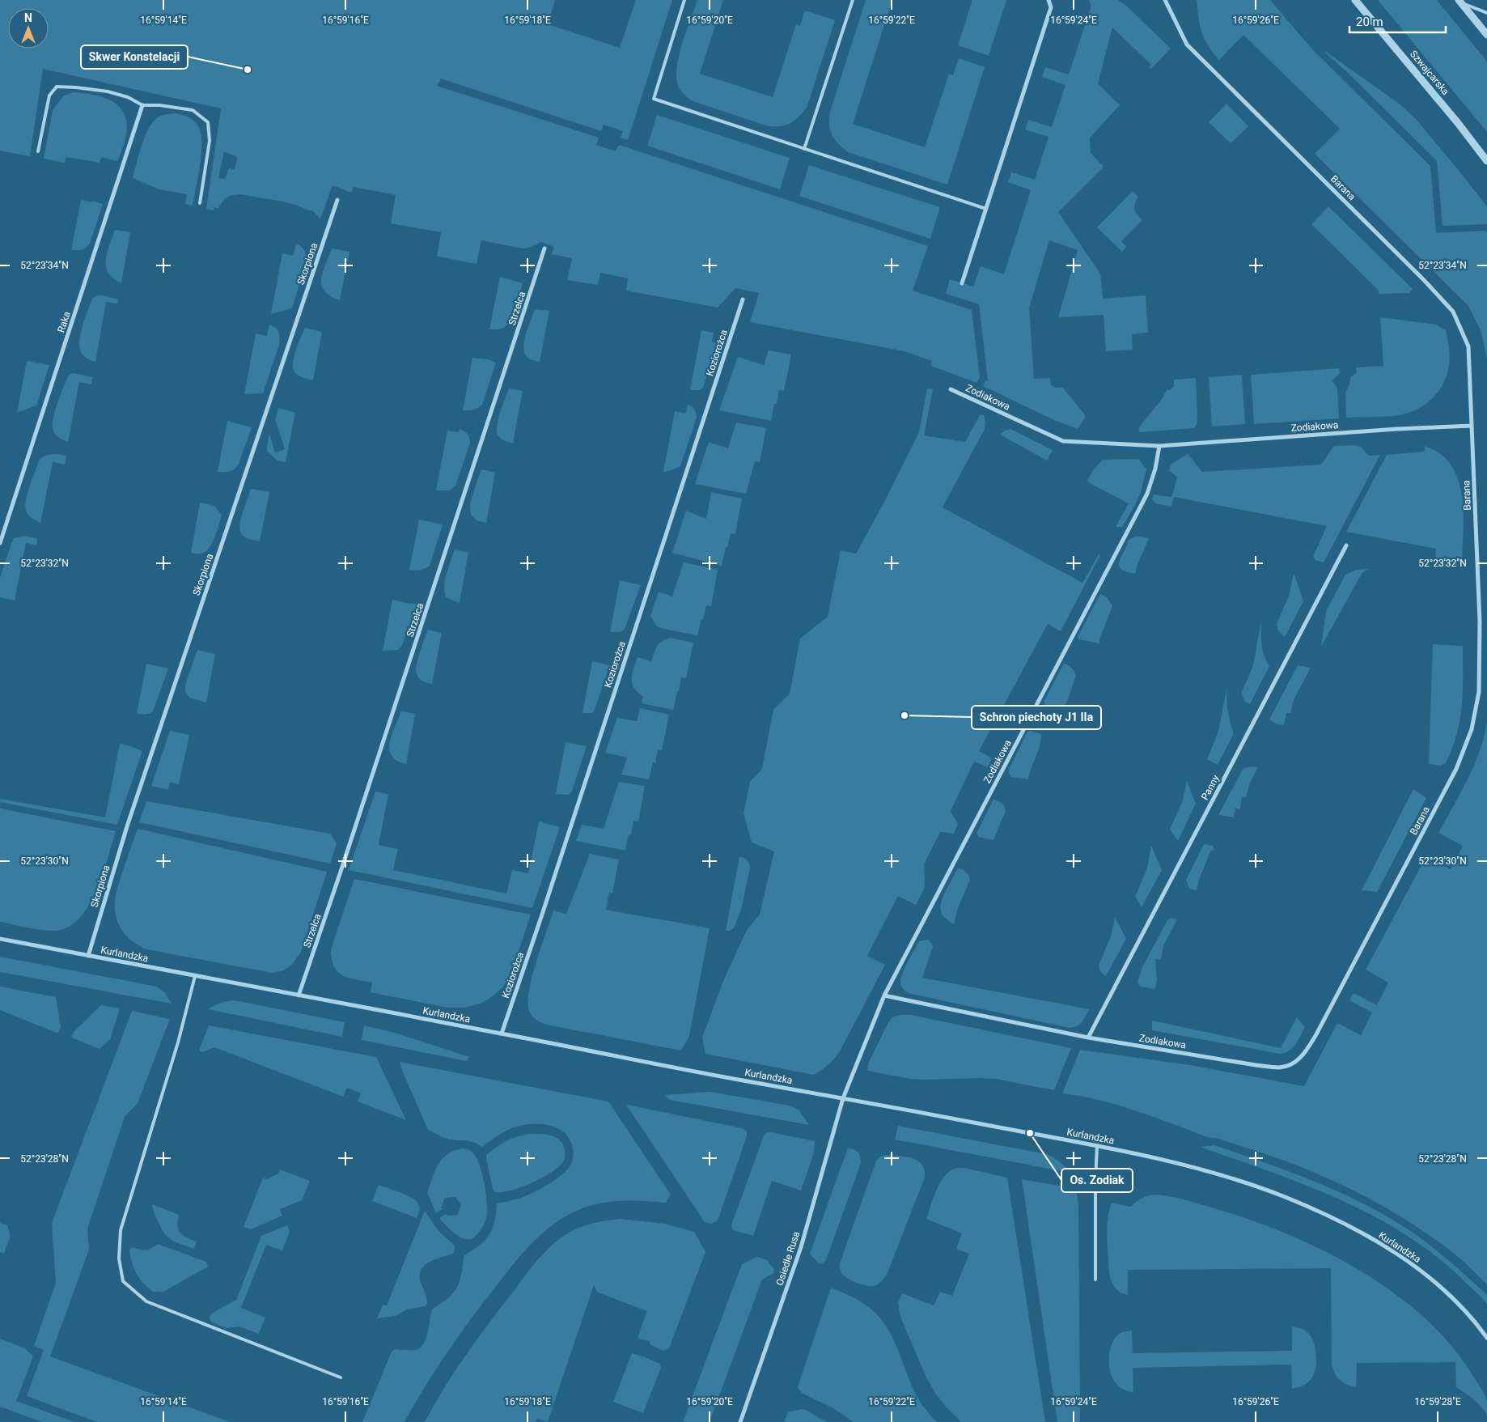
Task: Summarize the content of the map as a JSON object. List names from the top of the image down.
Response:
{
  "streets": {
    "street": [
      "Szwajcarska",
      "Barana",
      "Skorpiona",
      "Strzelca",
      "Raka",
      "Koziorożca",
      "Zodiakowa",
      "Panny",
      "Kurlandzka",
      "Osiedle Rusa"
    ]
  },
  "crossings": [
    ["Barana", "Zodiakowa"],
    ["Skorpiona", "Kurlandzka"],
    ["Strzelca", "Kurlandzka"],
    ["Koziorożca", "Kurlandzka"],
    ["Zodiakowa", "Panny"],
    ["Zodiakowa", "Kurlandzka"],
    ["Zodiakowa", "Osiedle Rusa"],
    ["Kurlandzka", "Osiedle Rusa"]
  ],
  "places": ["Skwer Konstelacji", "Schron piechoty J1 IIa", "Os. Zodiak"],
  "scale_bar": "20 m",
  "north": "top",
  "coordinates": [
    "16°59'14\"E",
    "16°59'16\"E",
    "16°59'18\"E",
    "16°59'20\"E",
    "16°59'22\"E",
    "16°59'24\"E",
    "16°59'26\"E",
    "52°23'34\"N",
    "52°23'32\"N",
    "52°23'30\"N",
    "52°23'28\"N",
    "16°59'28\"E"
  ]
}
